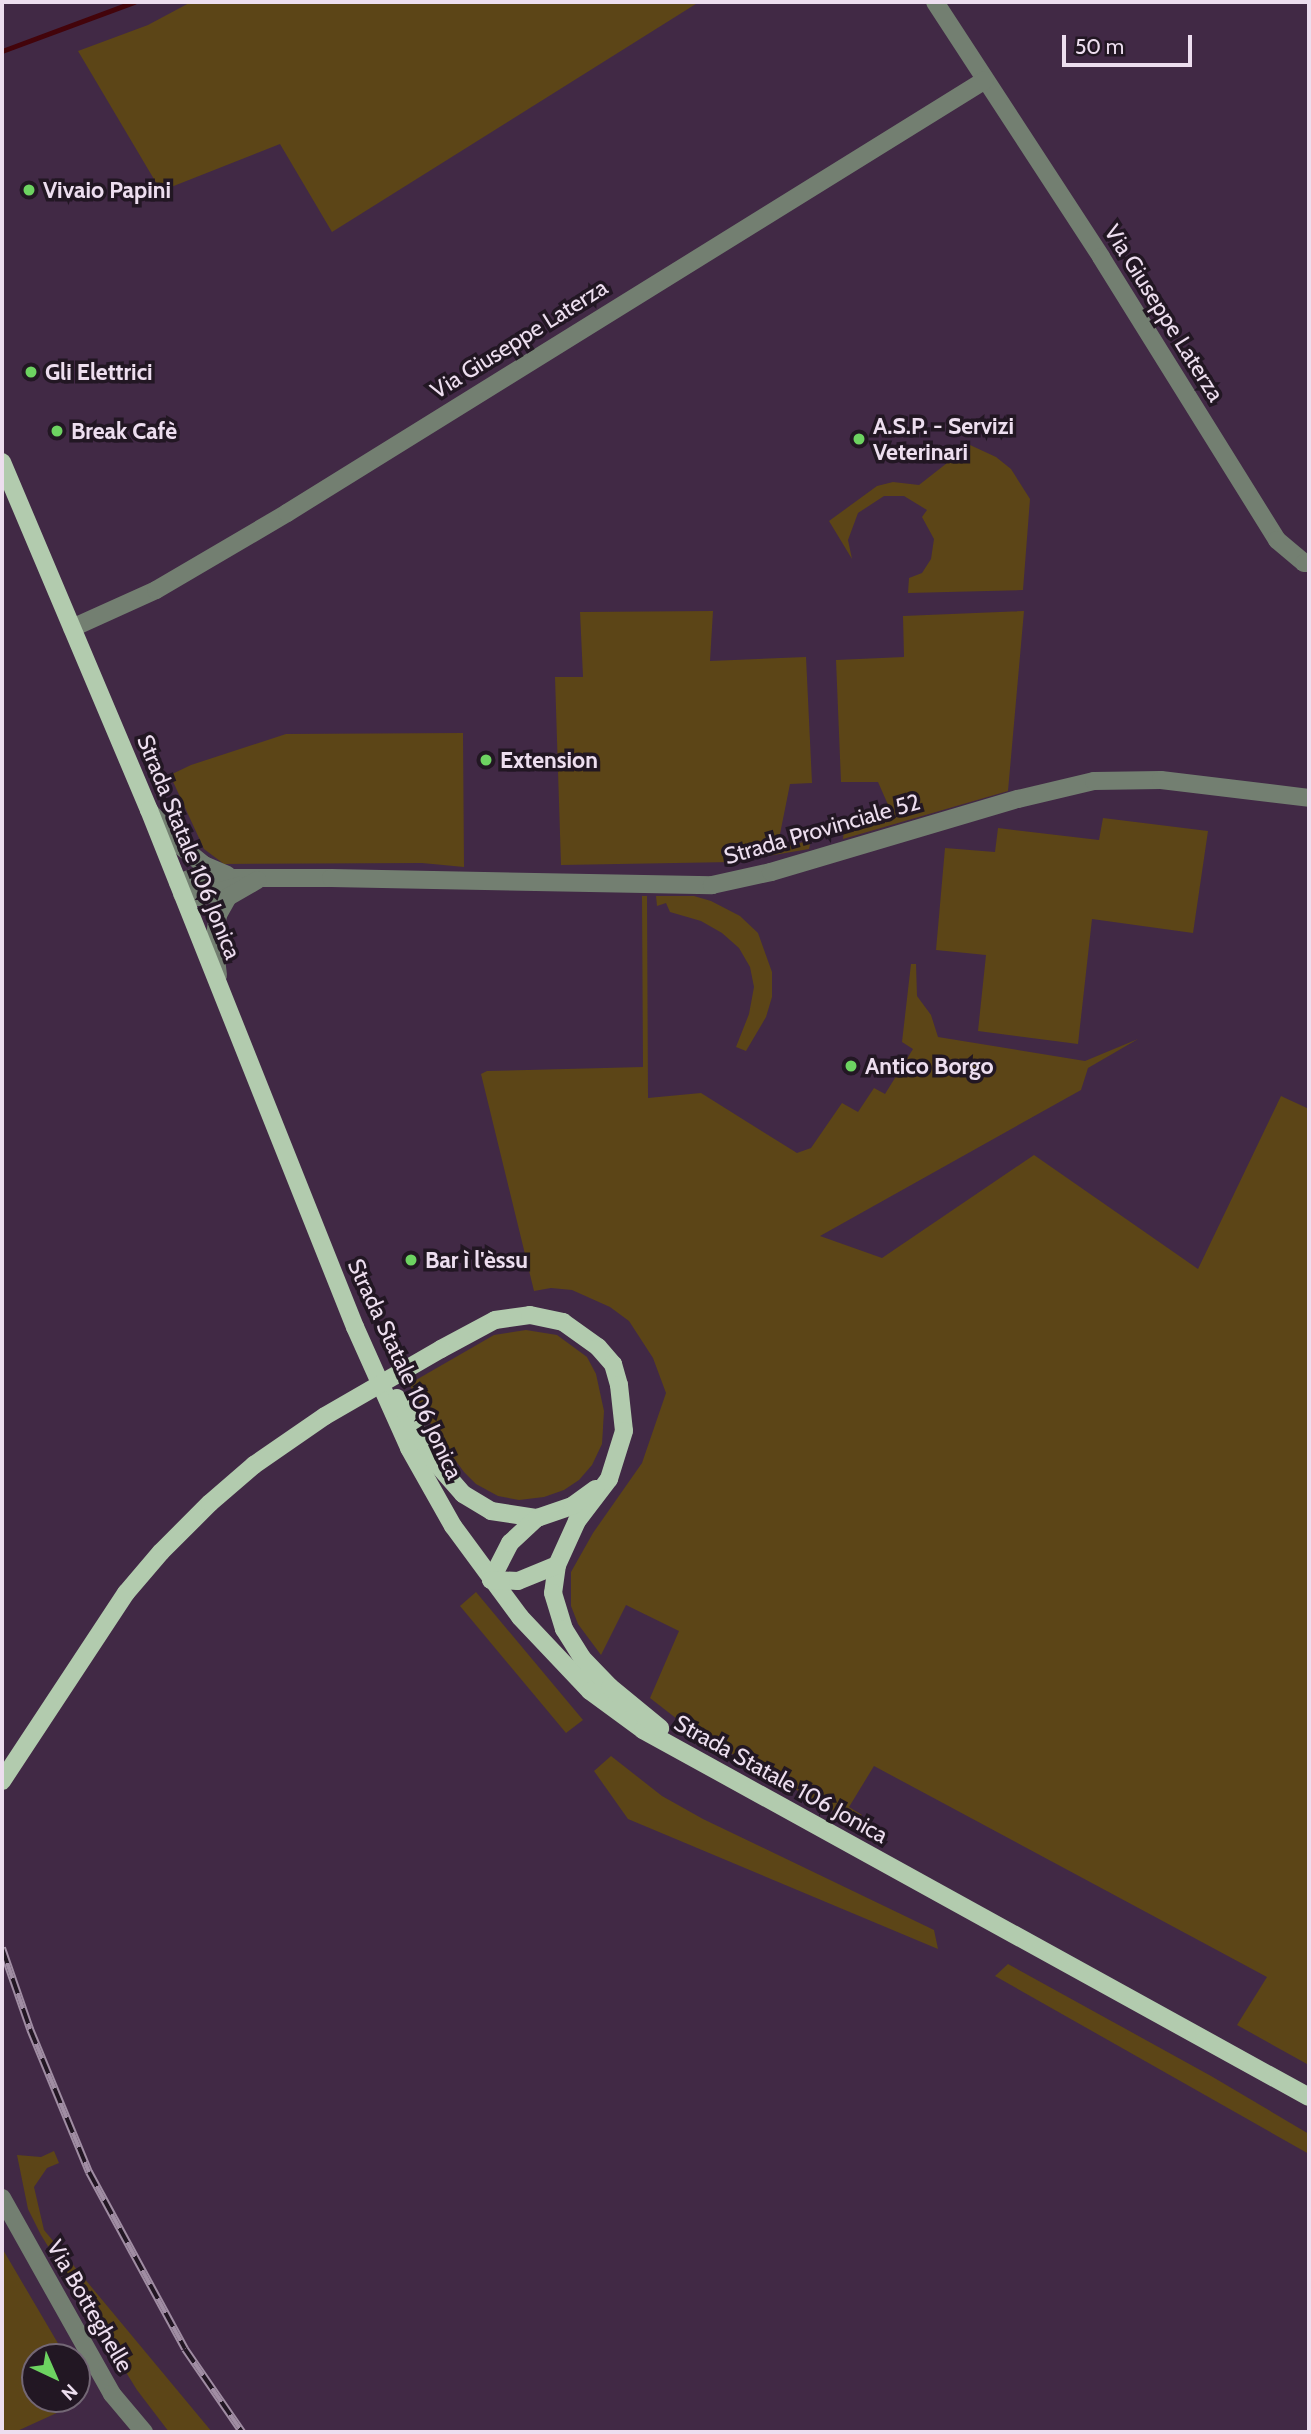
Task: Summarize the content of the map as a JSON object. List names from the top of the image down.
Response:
{
  "streets": {
    "main road": ["Strada Statale 106 Jonica"],
    "street": ["Via Giuseppe Laterza", "Strada Provinciale 52", "Via Botteghelle"]
  },
  "crossings": [
    ["Via Giuseppe Laterza", "Strada Statale 106 Jonica"]
  ],
  "places": [
    "Vivaio Papini",
    "Gli Elettrici",
    "Break Cafè",
    "A.S.P. - Servizi Veterinari",
    "Extension",
    "Antico Borgo",
    "Bar ì l'èssu"
  ],
  "scale_bar": "50 m",
  "north": "bottom right"
}
